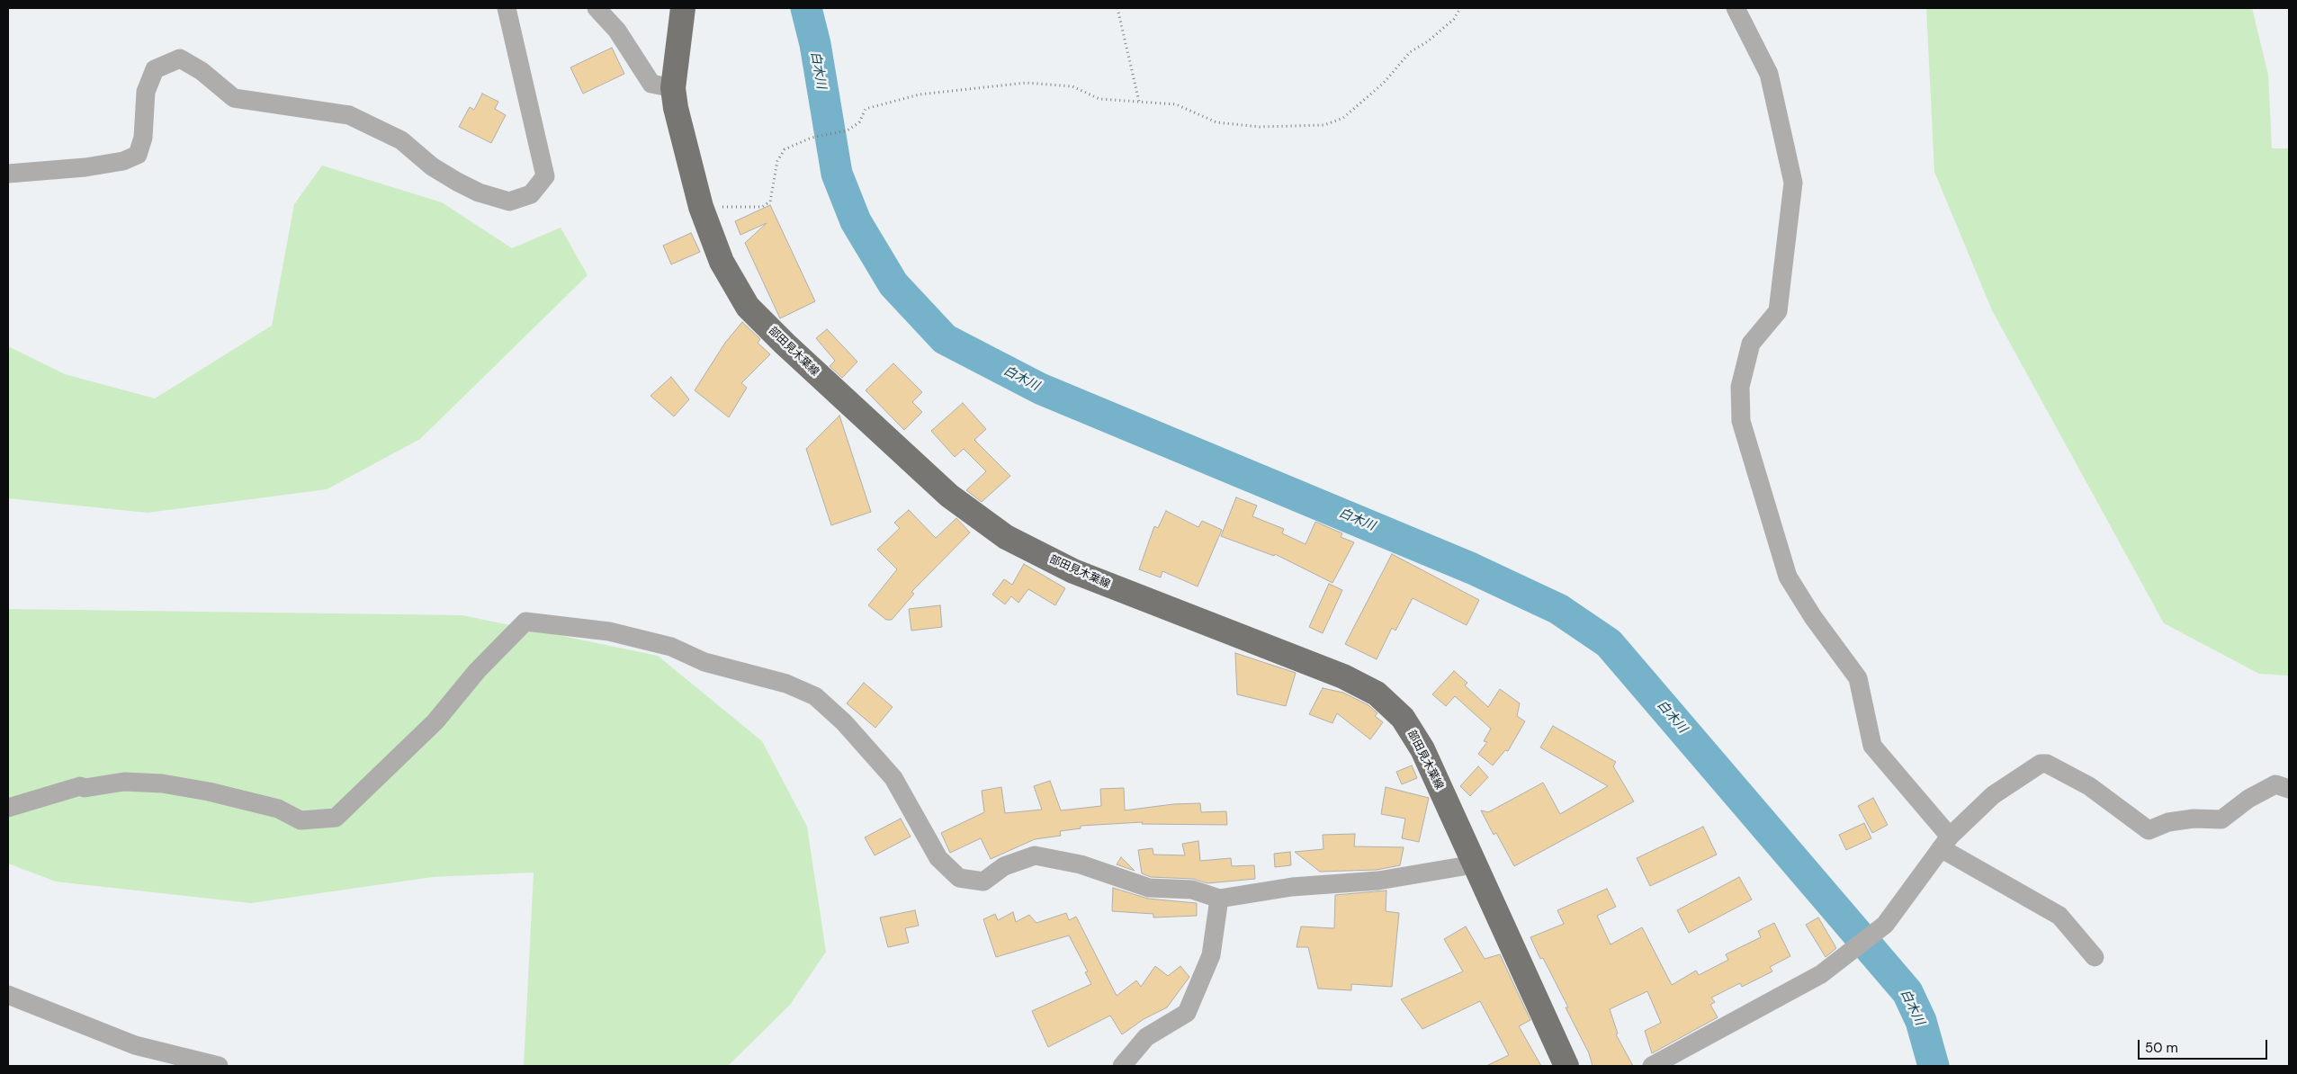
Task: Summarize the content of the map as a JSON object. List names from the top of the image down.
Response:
{
  "streets": {
    "main road": ["部田見木葉線"]
  },
  "water": ["白木川"],
  "scale_bar": "50 m"
}
